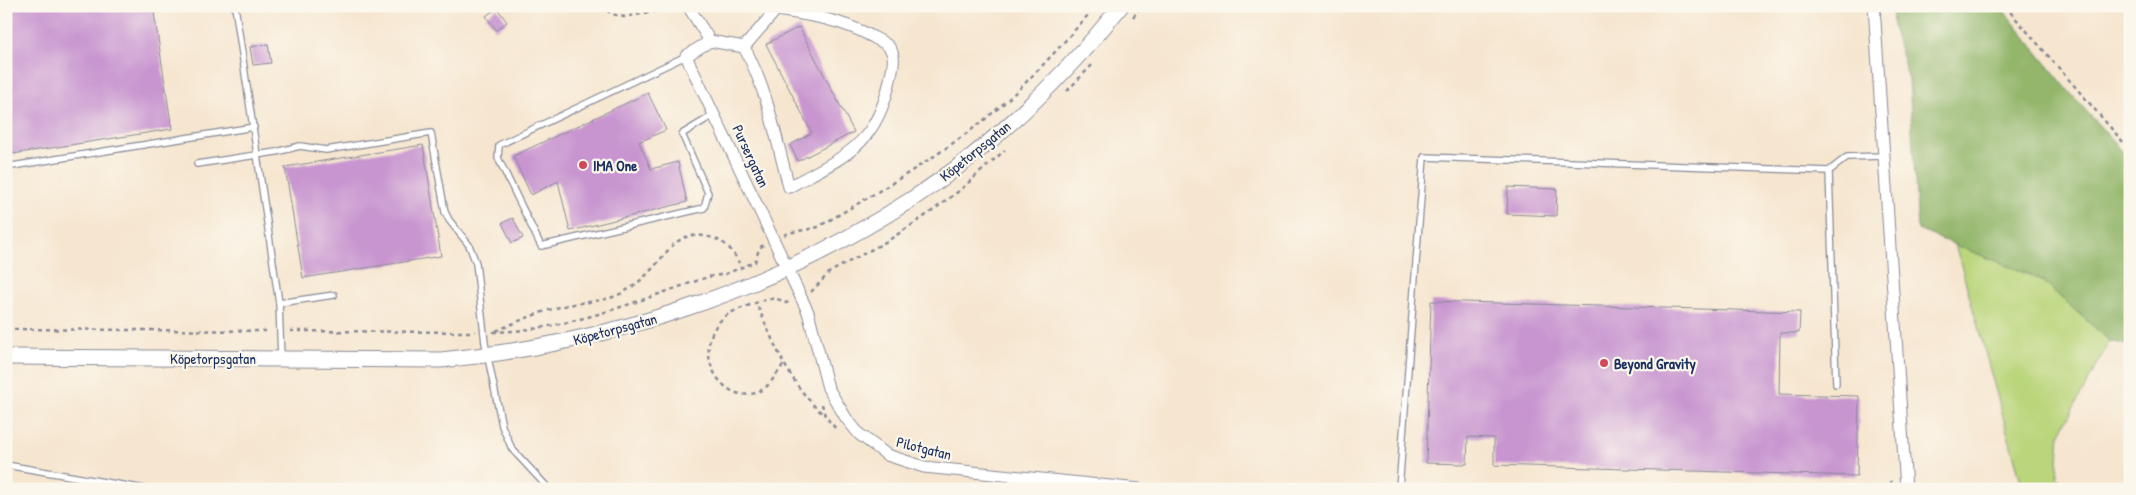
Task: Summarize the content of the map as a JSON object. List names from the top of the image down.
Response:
{
  "streets": {
    "street": ["Köpetorpsgatan", "Pursergatan", "Pilotgatan"]
  },
  "crossings": [
    ["Köpetorpsgatan", "Pursergatan"],
    ["Köpetorpsgatan", "Pilotgatan"],
    ["Pursergatan", "Pilotgatan"]
  ],
  "places": ["IMA One", "Beyond Gravity"]
}
